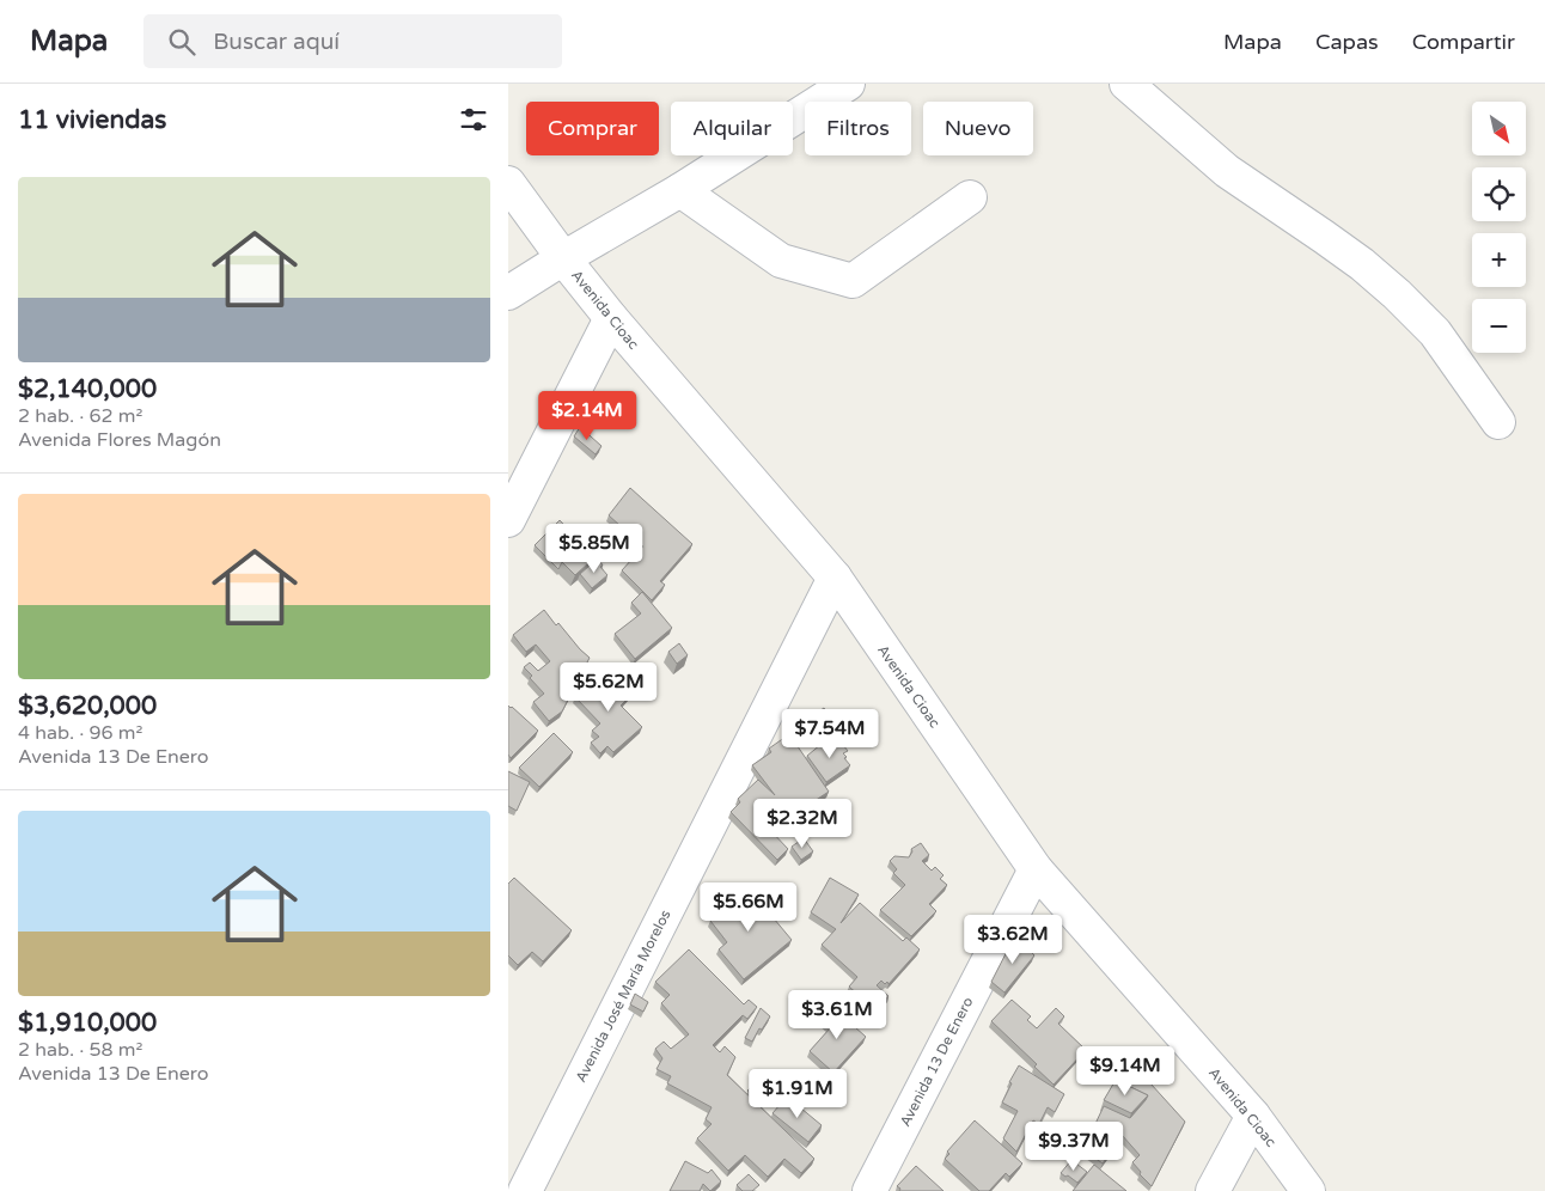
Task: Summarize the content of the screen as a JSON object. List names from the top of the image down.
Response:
{
  "streets": {
    "street": ["Avenida Cioac", "Avenida José María Morelos", "Avenida 13 De Enero"]
  },
  "crossings": [
    ["Avenida Cioac", "Avenida José María Morelos"],
    ["Avenida Cioac", "Avenida 13 De Enero"]
  ],
  "north": "bottom right",
  "page": {
    "header": "Mapa",
    "search": "Buscar aquí",
    "nav": ["Mapa", "Capas", "Compartir"],
    "heading": "11 viviendas",
    "map_buttons": ["+", "−"],
    "chip": [
      "Comprar",
      "Alquilar",
      "Filtros",
      "Nuevo"
    ],
    "list": [
      {
        "name": "$2,140,000",
        "note": "2 hab. · 62 m² · Avenida Flores Magón"
      },
      {
        "name": "$3,620,000",
        "note": "4 hab. · 96 m² · Avenida 13 De Enero"
      },
      {
        "name": "$1,910,000",
        "note": "2 hab. · 58 m² · Avenida 13 De Enero"
      }
    ],
    "price": [
      "$2.14M",
      "$5.85M",
      "$5.62M",
      "$7.54M",
      "$2.32M",
      "$5.66M",
      "$3.62M",
      "$3.61M",
      "$9.14M",
      "$1.91M",
      "$9.37M"
    ]
  }
}
